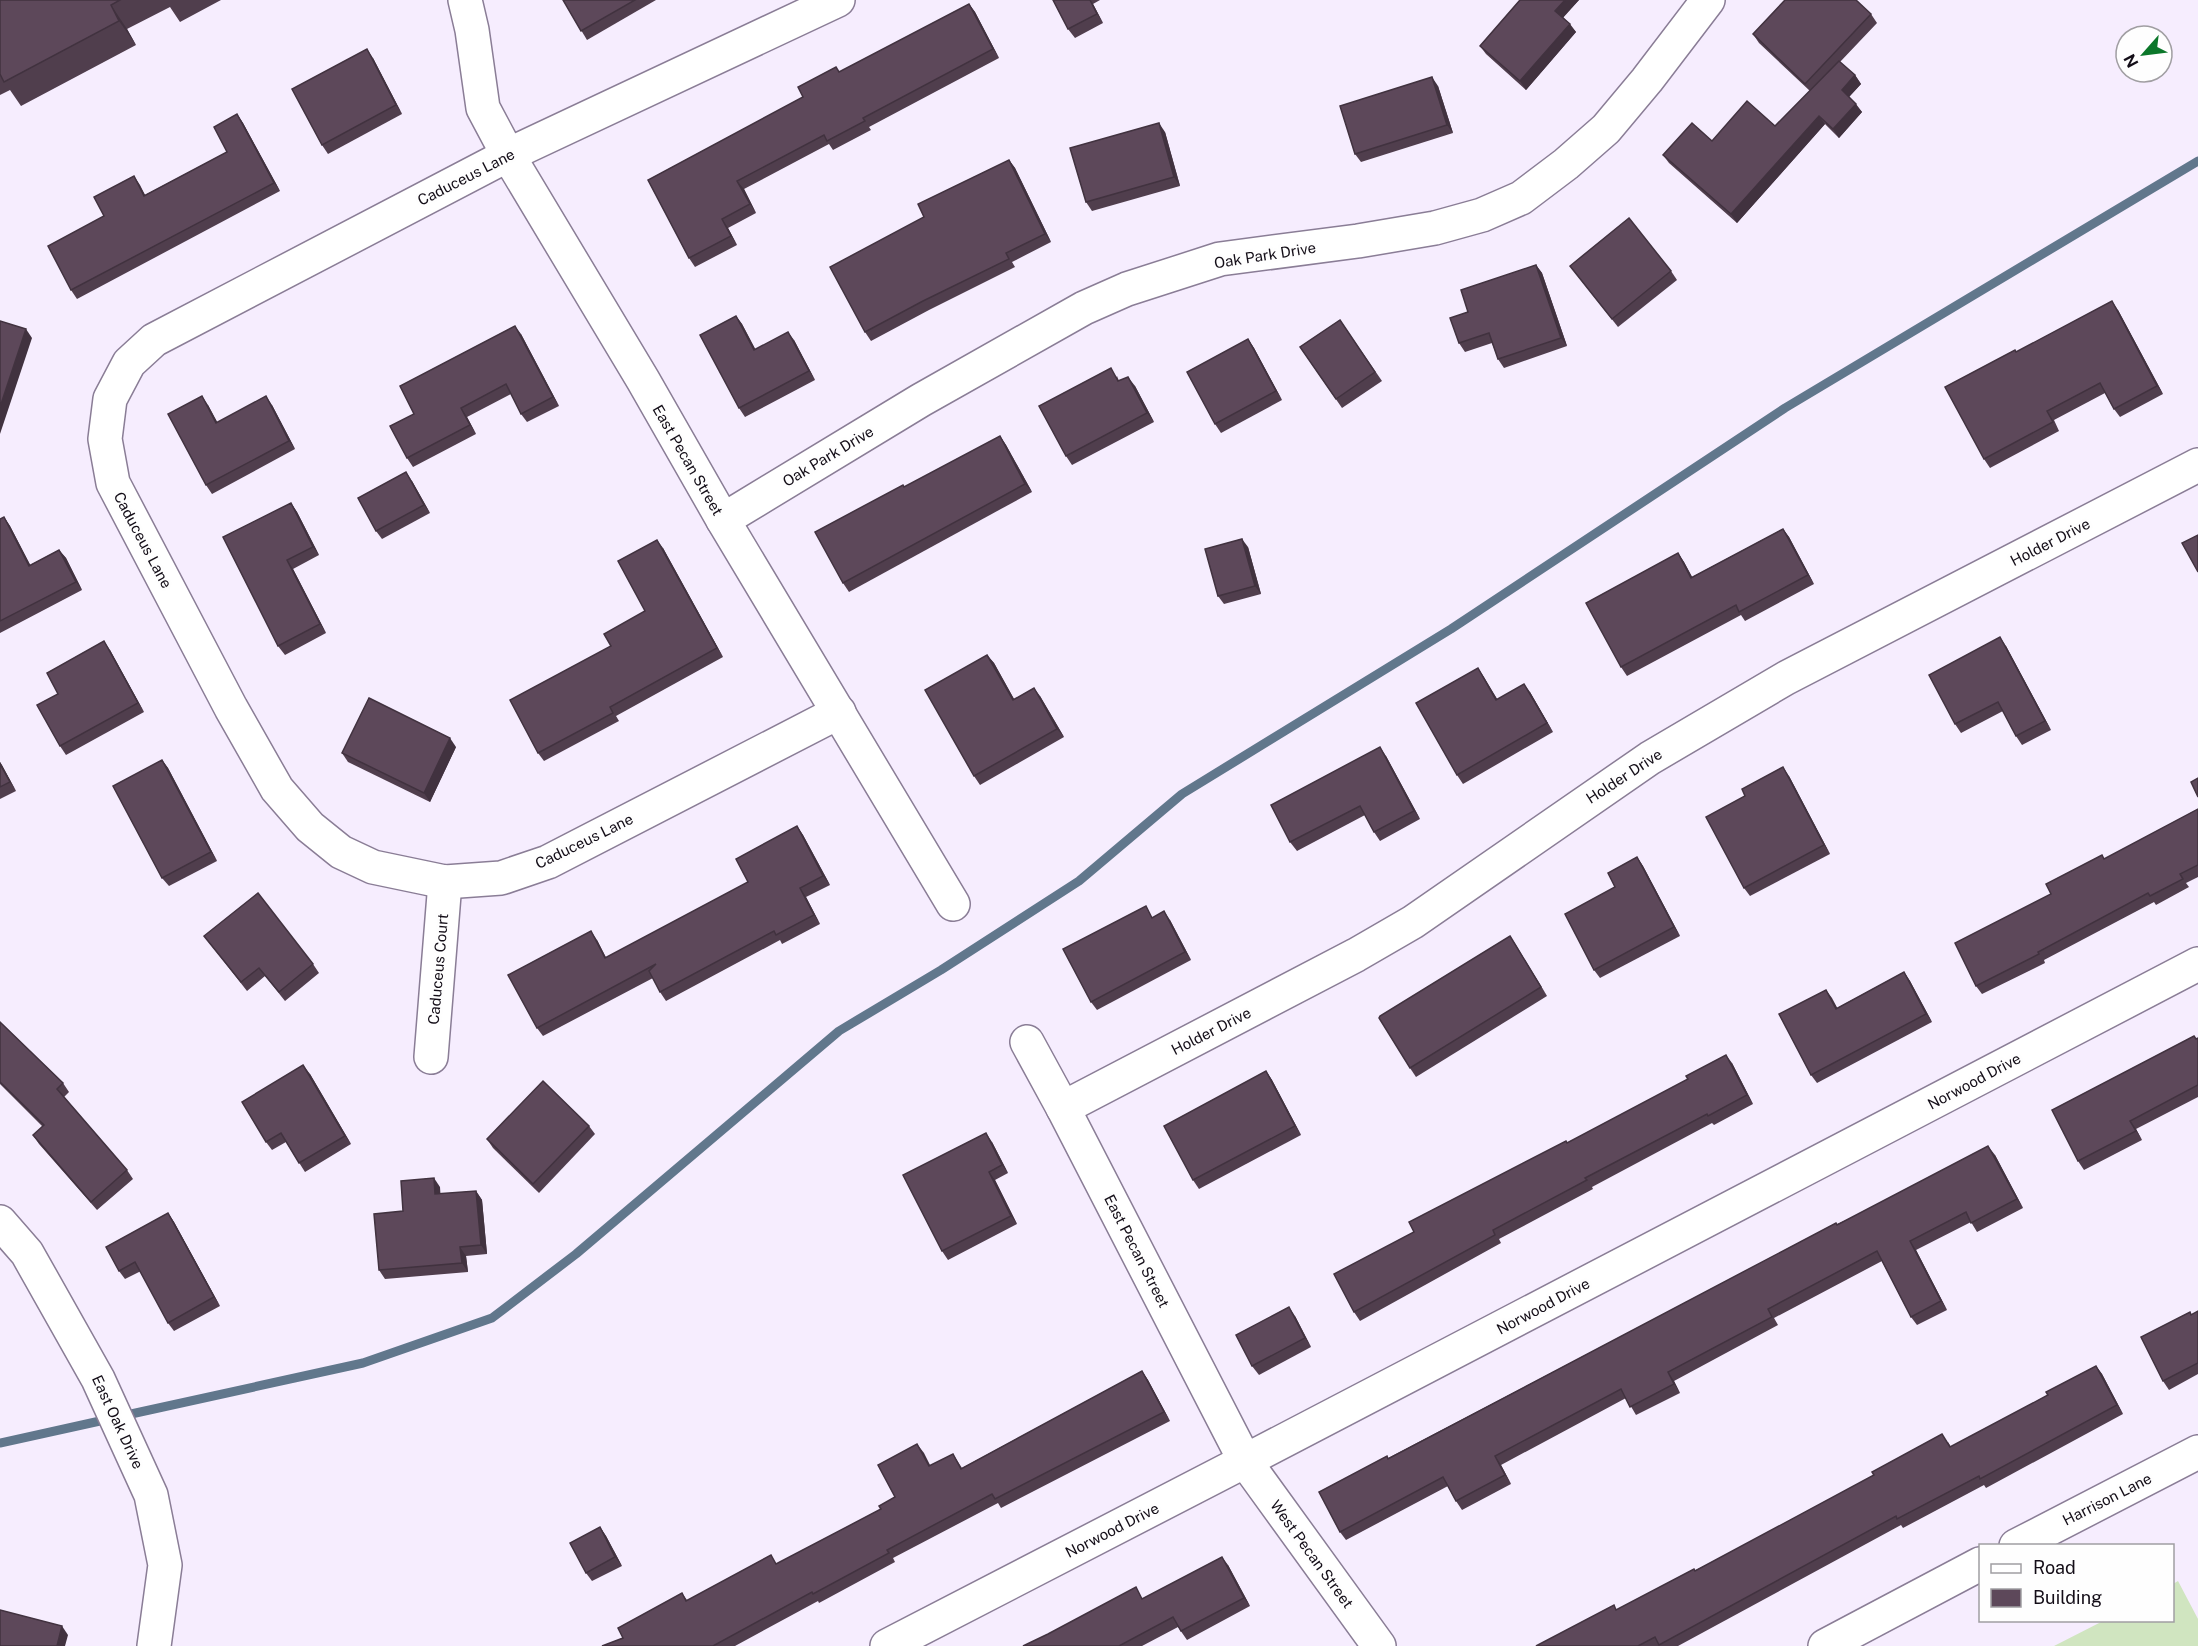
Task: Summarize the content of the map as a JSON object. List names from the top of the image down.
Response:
{
  "streets": {
    "street": [
      "Caduceus Lane",
      "Oak Park Drive",
      "East Pecan Street",
      "Holder Drive",
      "Caduceus Court",
      "Norwood Drive",
      "East Oak Drive",
      "Harrison Lane",
      "West Pecan Street"
    ]
  },
  "crossings": [
    ["Caduceus Lane", "East Pecan Street"],
    ["Caduceus Lane", "Caduceus Court"],
    ["Oak Park Drive", "East Pecan Street"],
    ["East Pecan Street", "Holder Drive"],
    ["East Pecan Street", "Norwood Drive"],
    ["East Pecan Street", "West Pecan Street"],
    ["Norwood Drive", "West Pecan Street"]
  ],
  "legend": ["Road", "Building"],
  "north": "bottom left"
}
